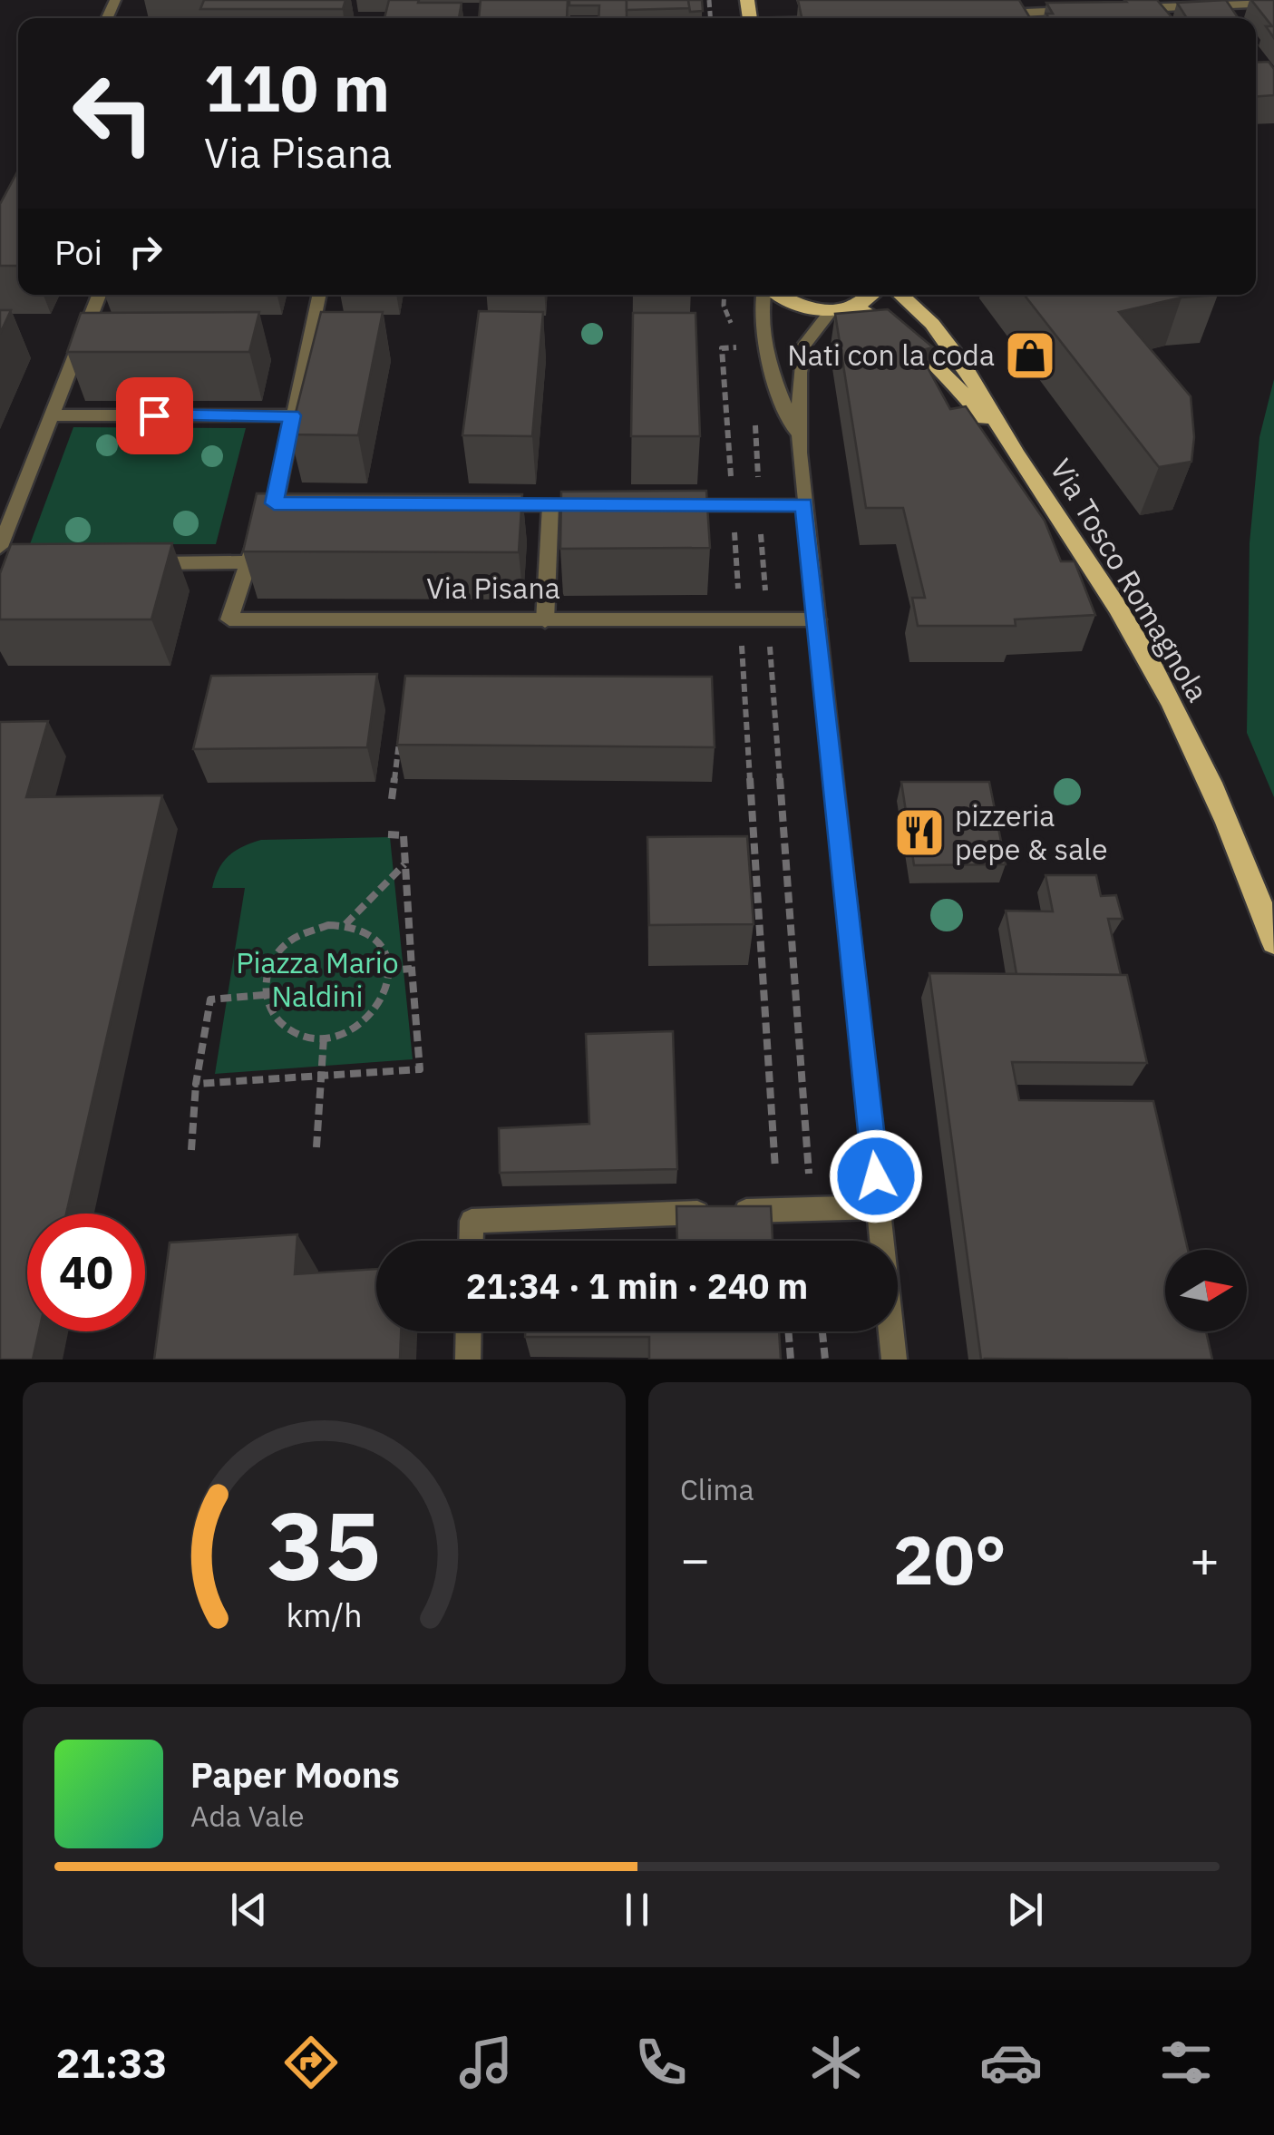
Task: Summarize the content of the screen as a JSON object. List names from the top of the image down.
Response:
{
  "streets": {
    "main road": ["Via Tosco Romagnola"],
    "street": ["Via Pisana"]
  },
  "parks": ["Piazza Mario Naldini"],
  "places": {
    "shop": ["Nati con la coda"],
    "restaurant": ["pizzeria pepe & sale"]
  },
  "north": "right",
  "page": {
    "turn": ["110 m", "Via Pisana"],
    "then": "Poi",
    "limit": "40",
    "trip": "21:34 · 1 min · 240 m",
    "tile": "Clima",
    "heat": ["−", "20°", "+"],
    "song": ["Paper Moons", "Ada Vale"],
    "tabs": "21:33",
    "gauge": ["35", "km/h"]
  }
}
